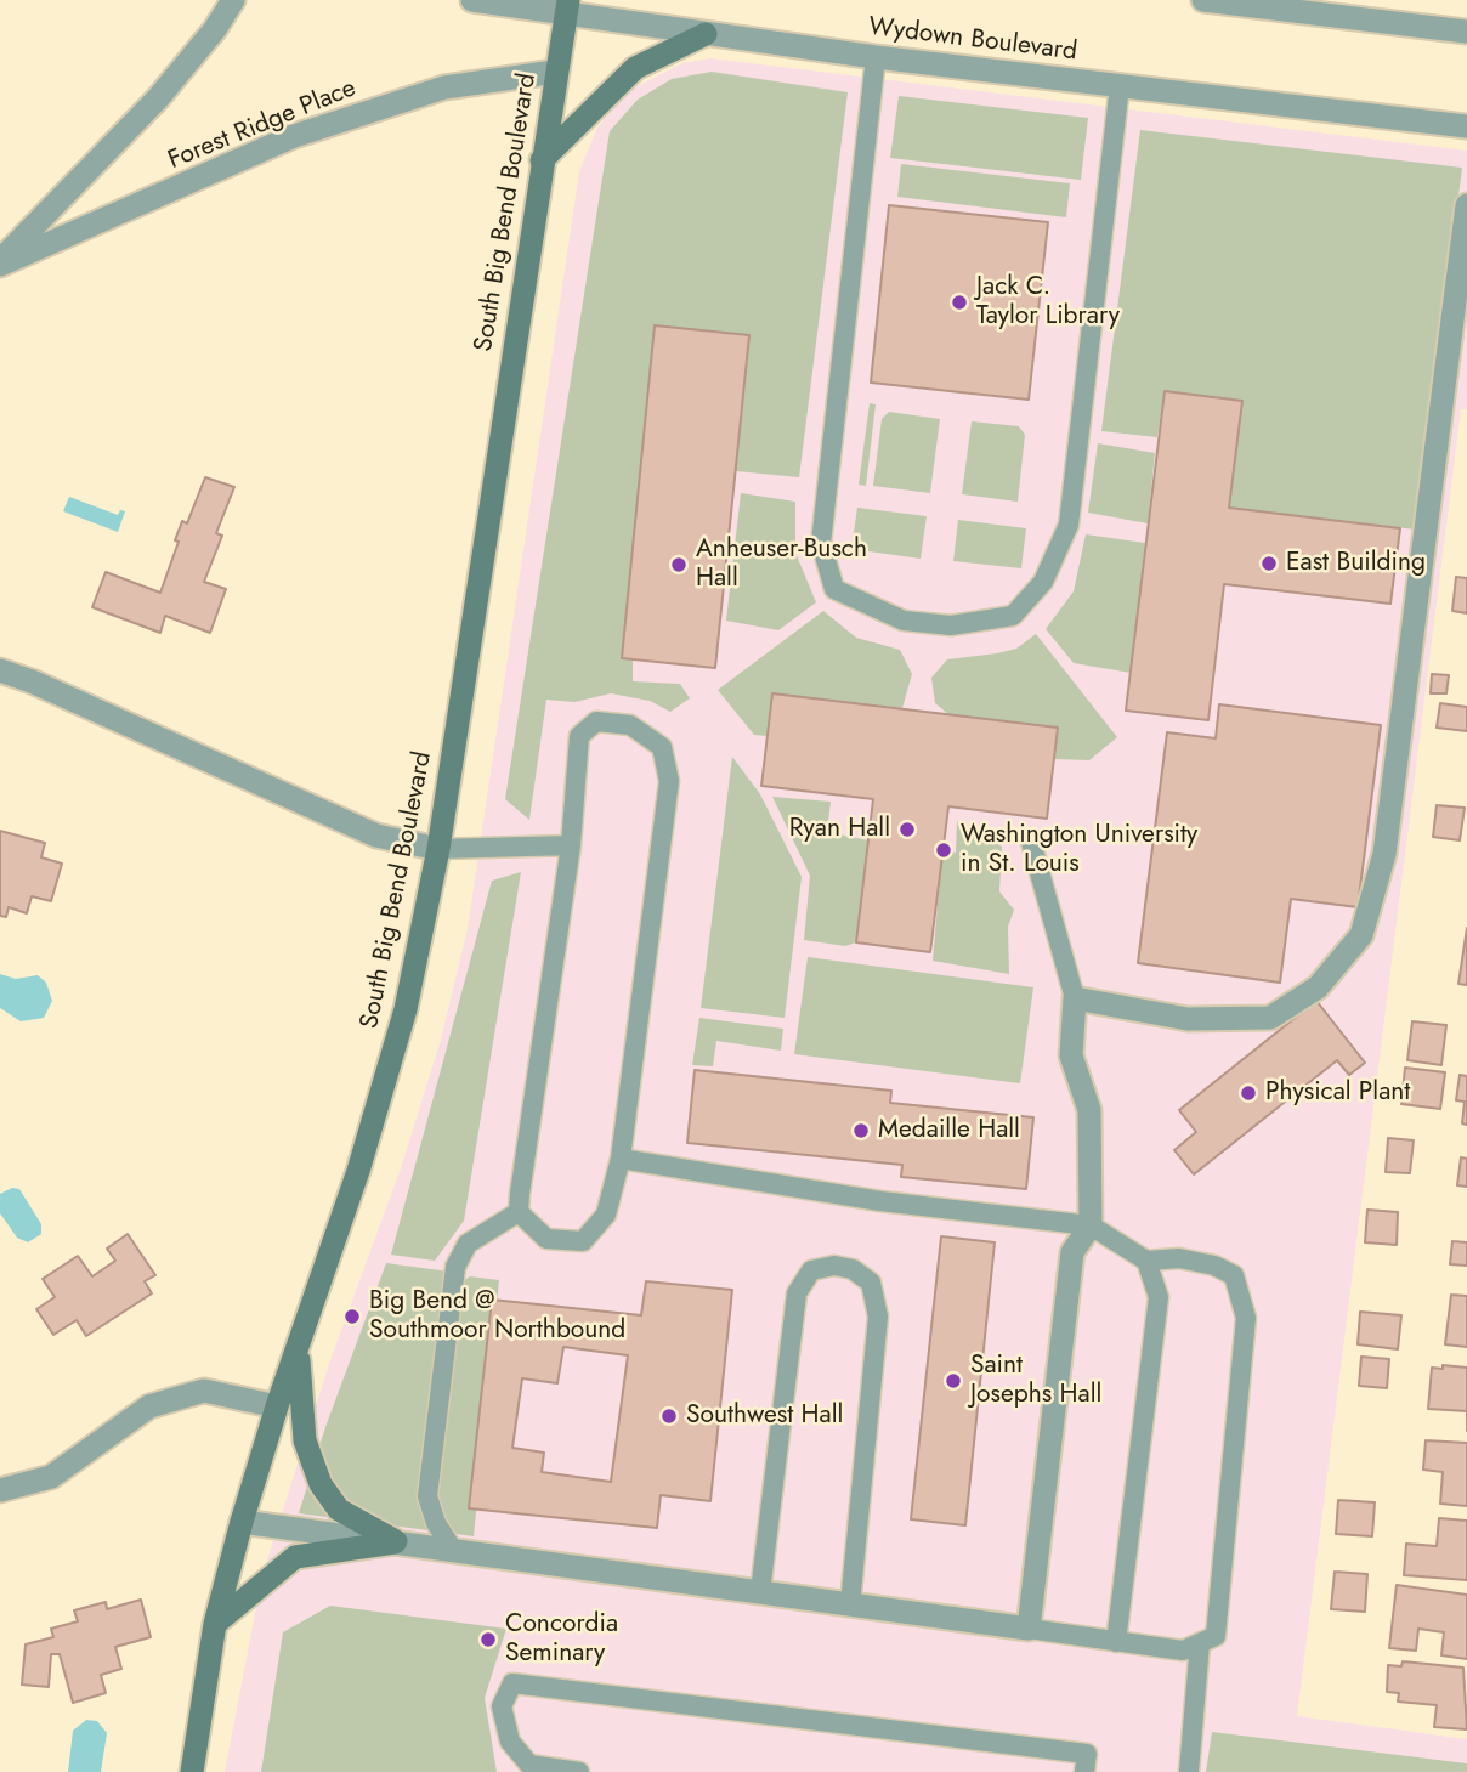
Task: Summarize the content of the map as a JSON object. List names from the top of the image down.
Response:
{
  "streets": {
    "main road": ["South Big Bend Boulevard"],
    "street": ["Wydown Boulevard", "Forest Ridge Place"]
  },
  "crossings": [
    ["Wydown Boulevard", "South Big Bend Boulevard"],
    ["Forest Ridge Place", "South Big Bend Boulevard"]
  ],
  "places": [
    "Jack C. Taylor Library",
    "East Building",
    "Anheuser-Busch Hall",
    "Ryan Hall",
    "Washington University in St. Louis",
    "Physical Plant",
    "Medaille Hall",
    "Big Bend @ Southmoor Northbound",
    "Saint Josephs Hall",
    "Southwest Hall",
    "Concordia Seminary"
  ]
}
